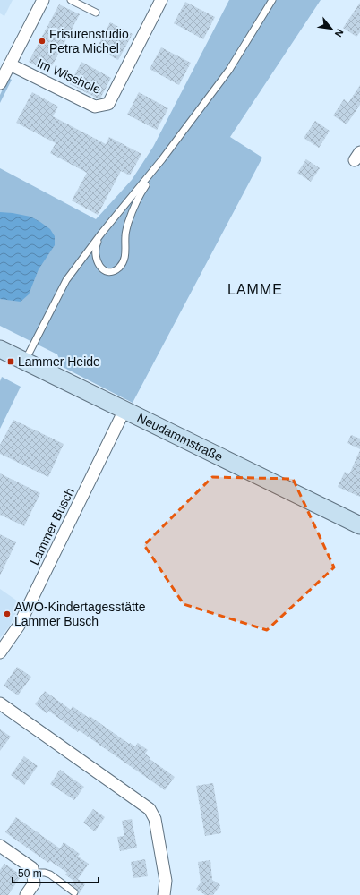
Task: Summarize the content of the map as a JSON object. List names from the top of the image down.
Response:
{
  "streets": {
    "main road": ["Neudammstraße"],
    "street": ["Im Wisshole", "Lammer Busch"]
  },
  "crossings": [
    ["Neudammstraße", "Lammer Busch"]
  ],
  "districts": ["LAMME"],
  "places": {
    "other": ["Frisurenstudio Petra Michel", "AWO-Kindertagesstätte Lammer Busch"],
    "transit": ["Lammer Heide"]
  },
  "scale_bar": "50 m",
  "north": "bottom right"
}
